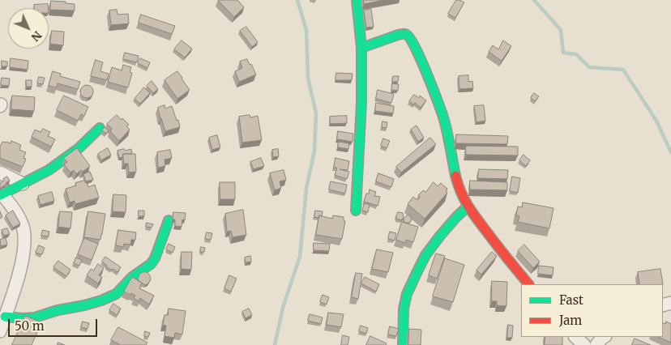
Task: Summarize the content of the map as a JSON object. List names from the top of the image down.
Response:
{
  "legend": ["Fast", "Jam"],
  "scale_bar": "50 m",
  "north": "bottom right"
}
